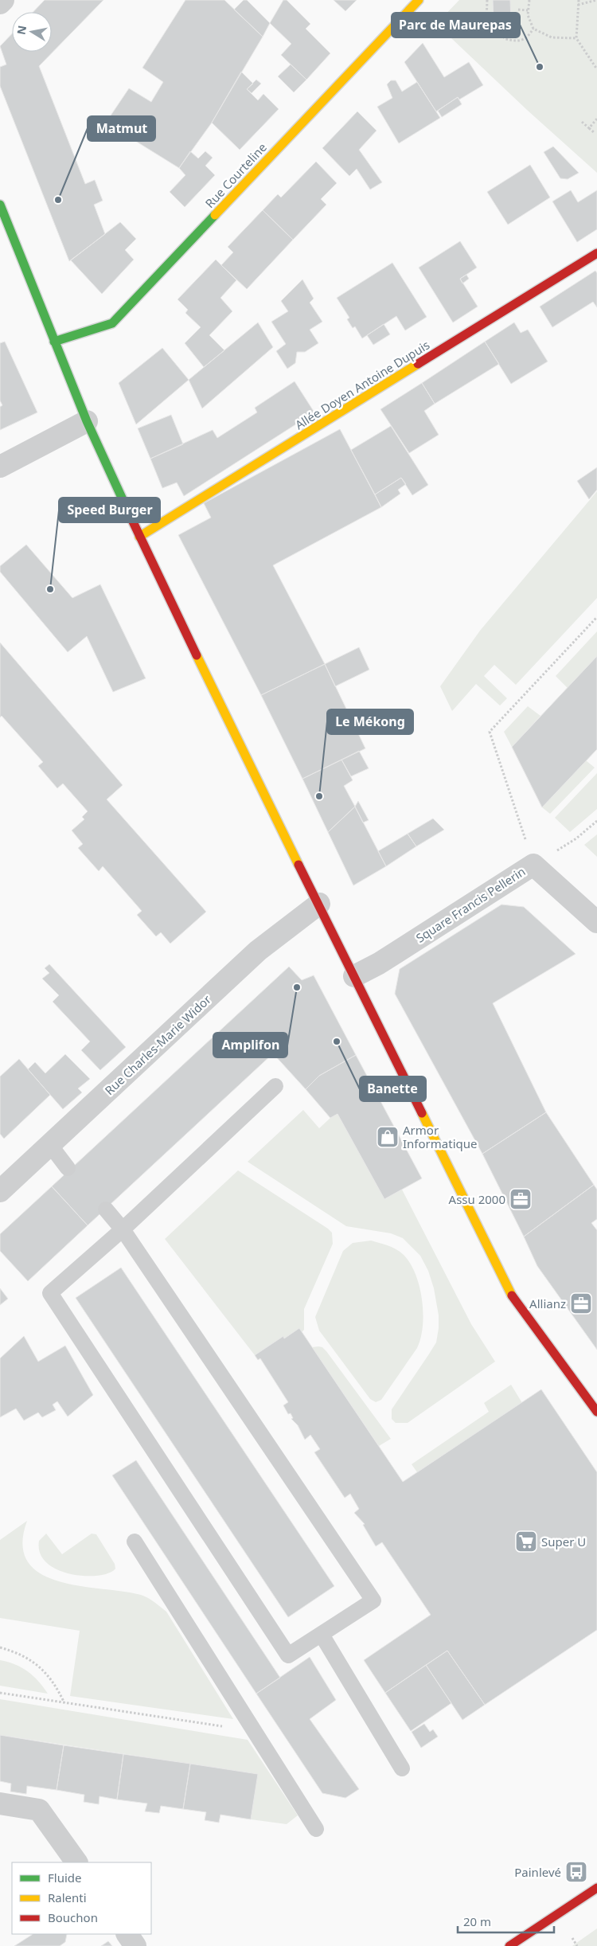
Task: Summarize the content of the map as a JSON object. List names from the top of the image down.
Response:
{
  "streets": {
    "main road": ["Rue Courteline", "Allée Doyen Antoine Dupuis"],
    "street": ["Square Francis Pellerin", "Rue Charles-Marie Widor"]
  },
  "places": {
    "other": [
      "Parc de Maurepas",
      "Matmut",
      "Speed Burger",
      "Le Mékong",
      "Amplifon",
      "Banette"
    ],
    "shop": ["Armor Informatique"],
    "office": ["Assu 2000", "Allianz"],
    "supermarket": ["Super U"],
    "bus stop": ["Painlevé"]
  },
  "legend": ["Fluide", "Ralenti", "Bouchon"],
  "scale_bar": "20 m",
  "north": "left"
}
